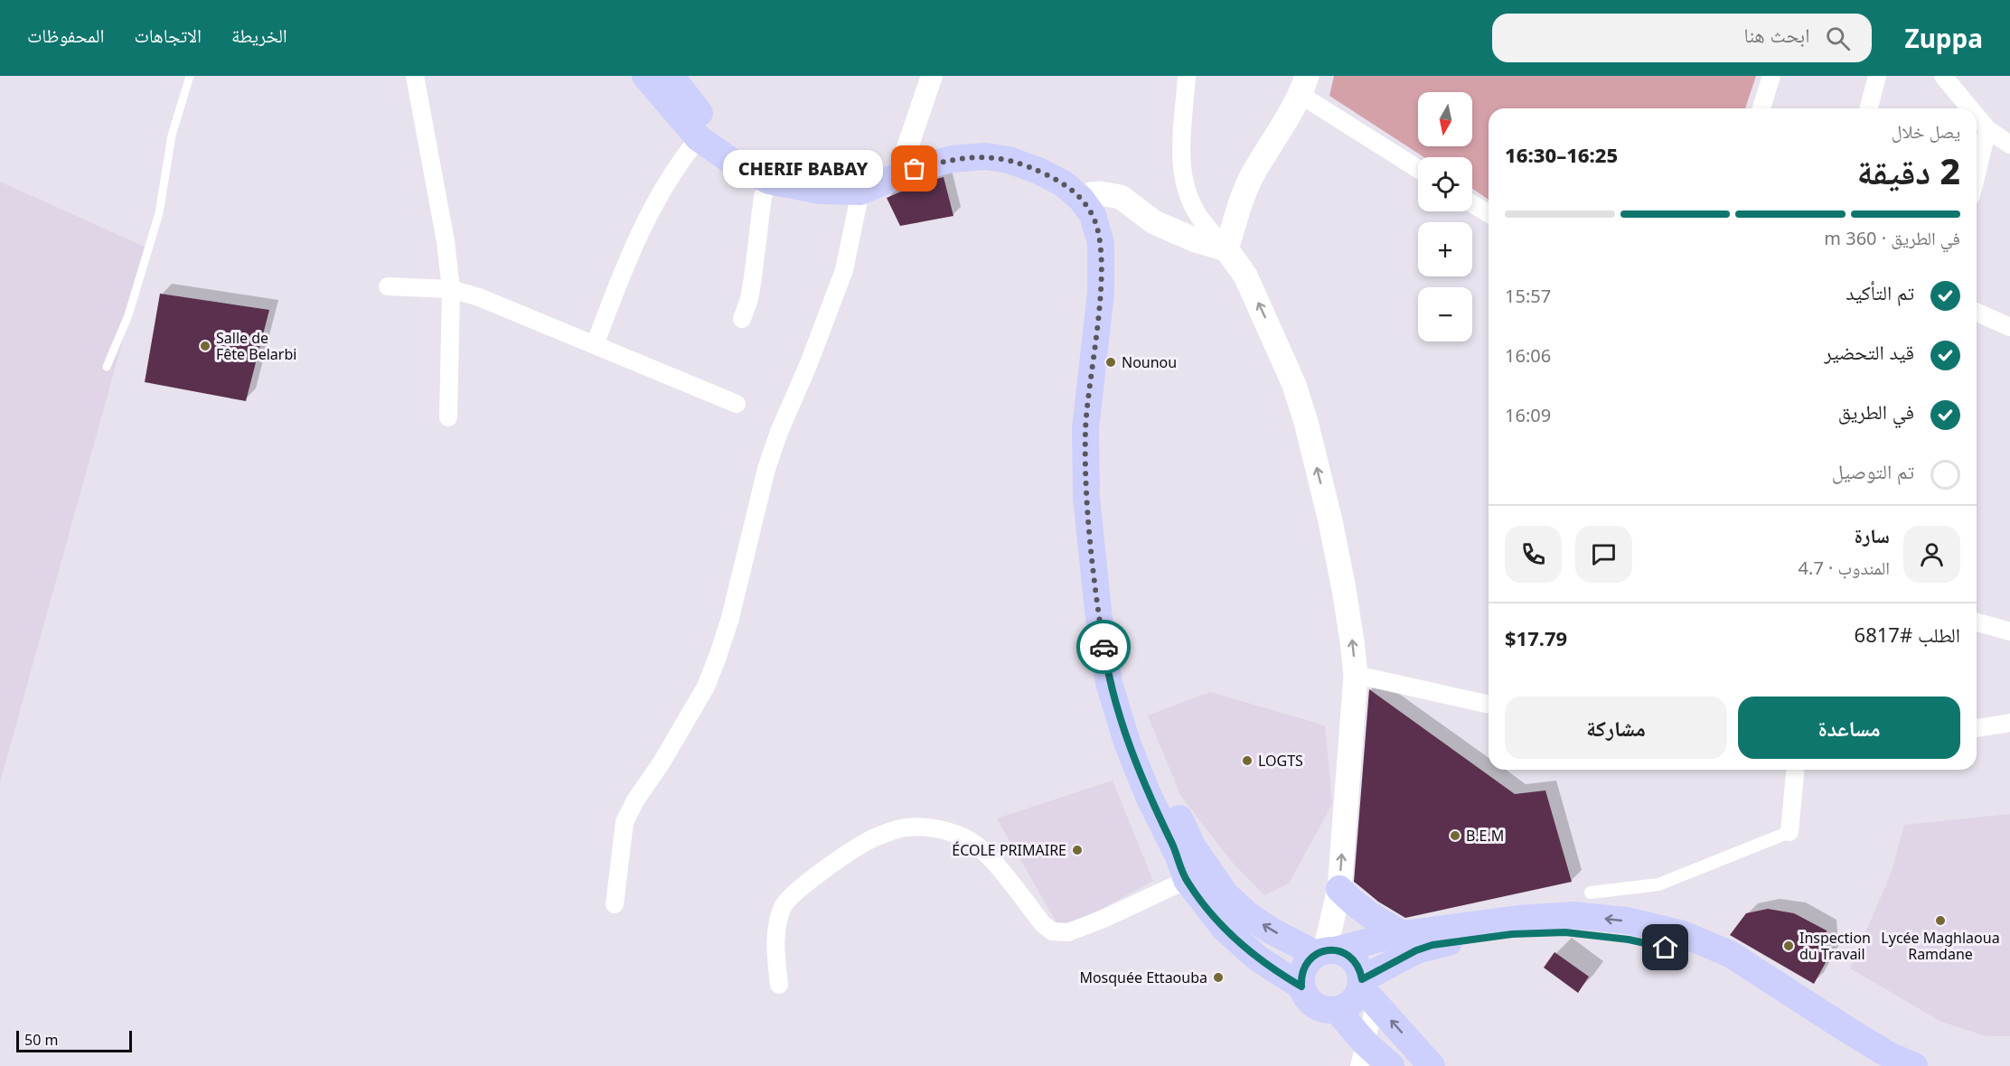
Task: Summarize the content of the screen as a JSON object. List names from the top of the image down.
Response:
{
  "places": [
    "CHERIF BABAY",
    "Salle de Fête Belarbi",
    "Nounou",
    "LOGTS",
    "B.E.M",
    "ÉCOLE PRIMAIRE",
    "Lycée Maghlaoua Ramdane",
    "Inspection du Travail",
    "Mosquée Ettaouba"
  ],
  "scale_bar": "50 m",
  "north": "bottom",
  "page": {
    "header": "Zuppa",
    "search": "ابحث هنا",
    "nav": ["الخريطة", "الاتجاهات", "المحفوظات"],
    "map_buttons": ["+", "−"],
    "heading": ["2 دقيقة", "يصل خلال", "16:25–16:30"],
    "panel": [
      "سارة",
      "المندوب · 4.7",
      "الطلب #6817",
      "$17.79"
    ],
    "bubble": "CHERIF BABAY",
    "bar": "في الطريق · 360 m",
    "list": [
      ["تم التأكيد", "15:57"],
      ["قيد التحضير", "16:06"],
      ["في الطريق", "16:09"],
      "تم التوصيل"
    ],
    "buttons": ["مساعدة", "مشاركة"],
    "scale": "50 m"
  }
}
